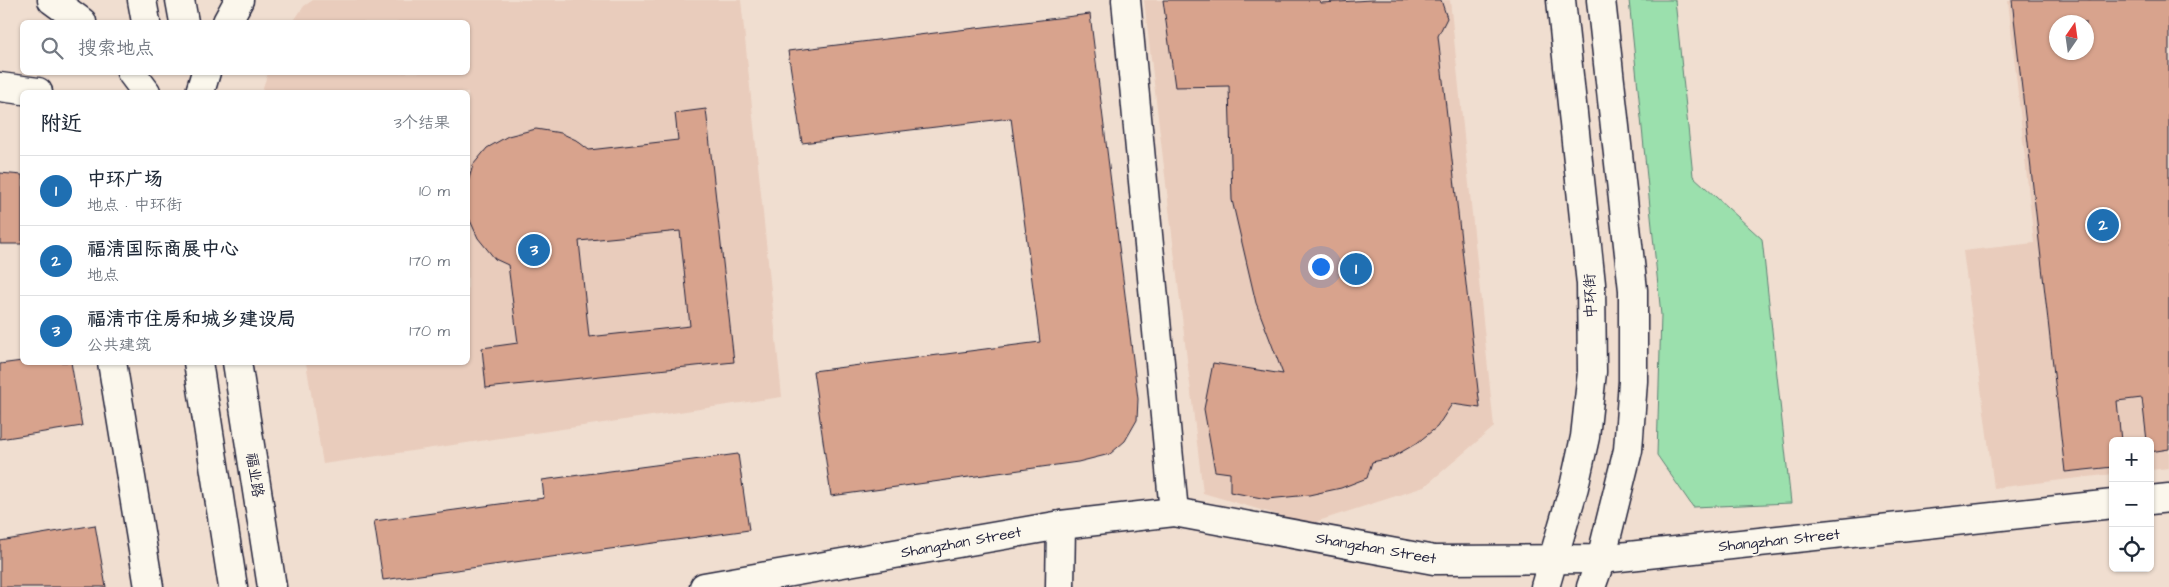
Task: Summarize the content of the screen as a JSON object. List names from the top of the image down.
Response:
{
  "streets": {
    "street": ["中环街", "福业路", "Shangzhan Street"]
  },
  "crossings": [
    ["中环街", "Shangzhan Street"]
  ],
  "north": "top",
  "page": {
    "search": "搜索地点",
    "heading": ["附近", "3个结果"],
    "list": [
      {
        "mark": "1",
        "name": "中环广场",
        "note": "地点 · 中环街",
        "value": "10 m"
      },
      {
        "mark": "2",
        "name": "福清国际商展中心",
        "note": "地点",
        "value": "170 m"
      },
      {
        "mark": "3",
        "name": "福清市住房和城乡建设局",
        "note": "公共建筑",
        "value": "170 m"
      }
    ],
    "pins": ["2", "3", "1"],
    "map_buttons": ["+", "−"]
  }
}
